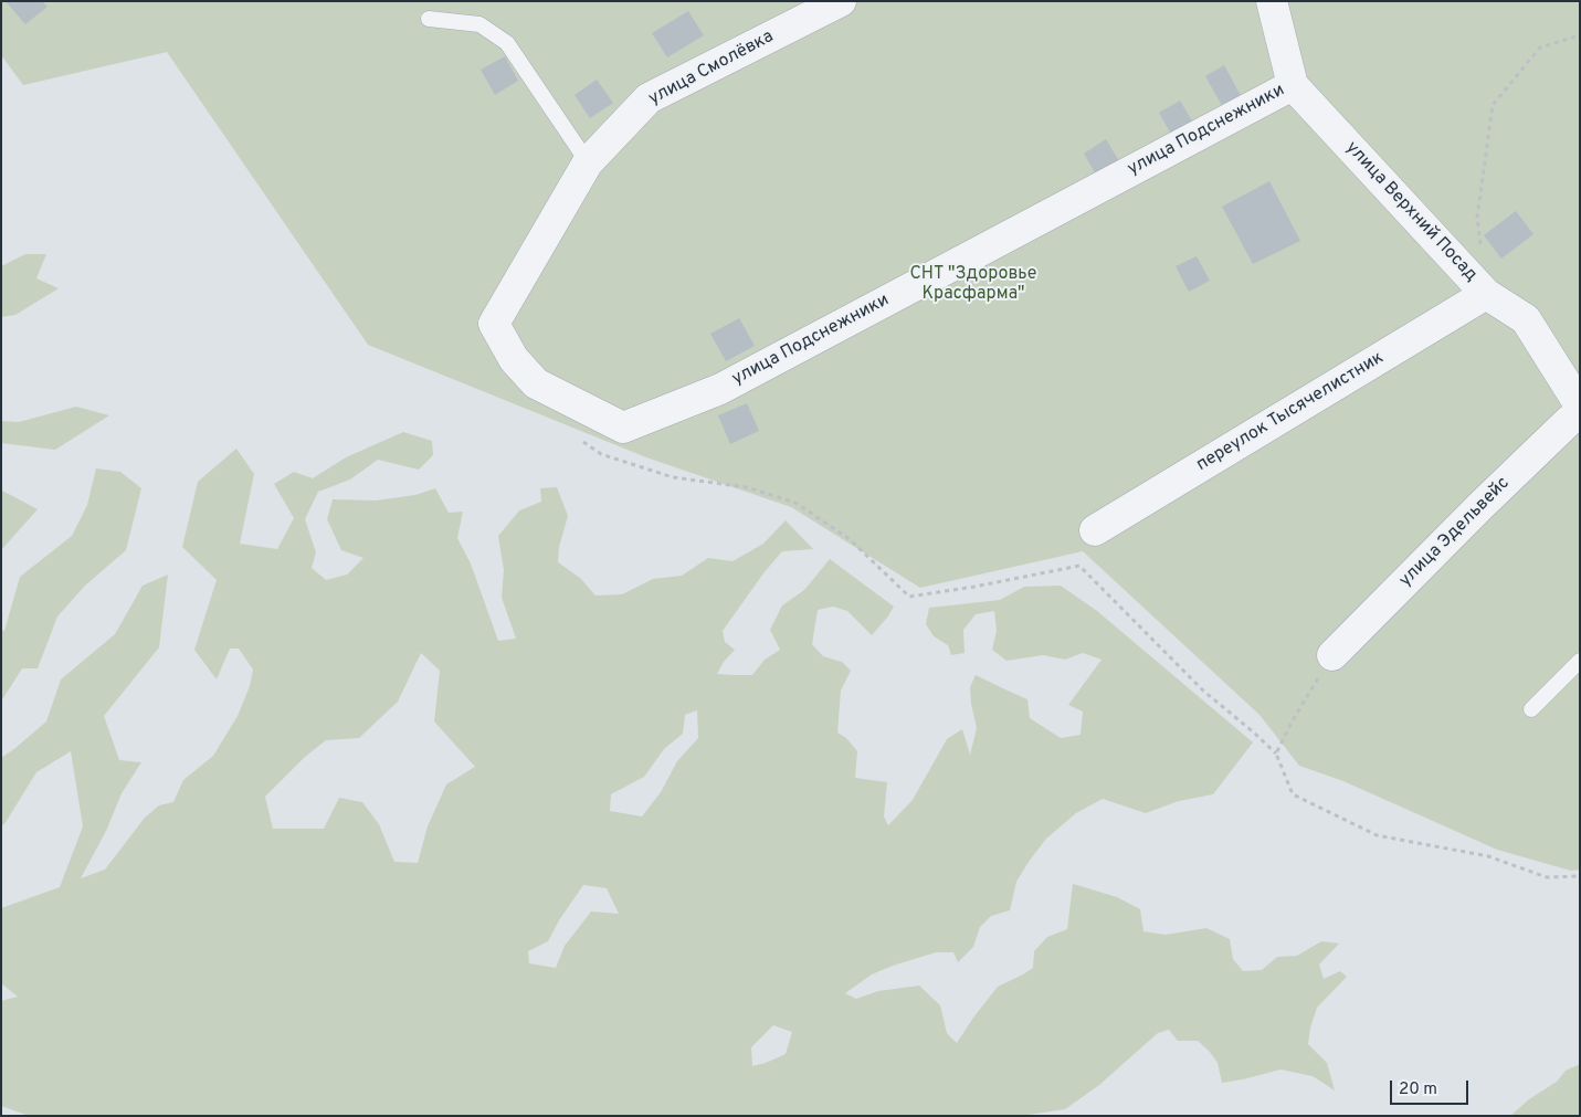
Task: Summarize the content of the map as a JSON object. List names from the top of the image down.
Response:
{
  "streets": {
    "street": [
      "улица Смолёвка",
      "улица Подснежники",
      "улица Верхний Посад",
      "переулок Тысячелистник",
      "улица Эдельвейс"
    ]
  },
  "crossings": [
    ["улица Смолёвка", "улица Подснежники"],
    ["улица Подснежники", "улица Верхний Посад"],
    ["улица Верхний Посад", "переулок Тысячелистник"]
  ],
  "parks": ["СНТ \"Здоровье Красфарма\""],
  "scale_bar": "20 m"
}
